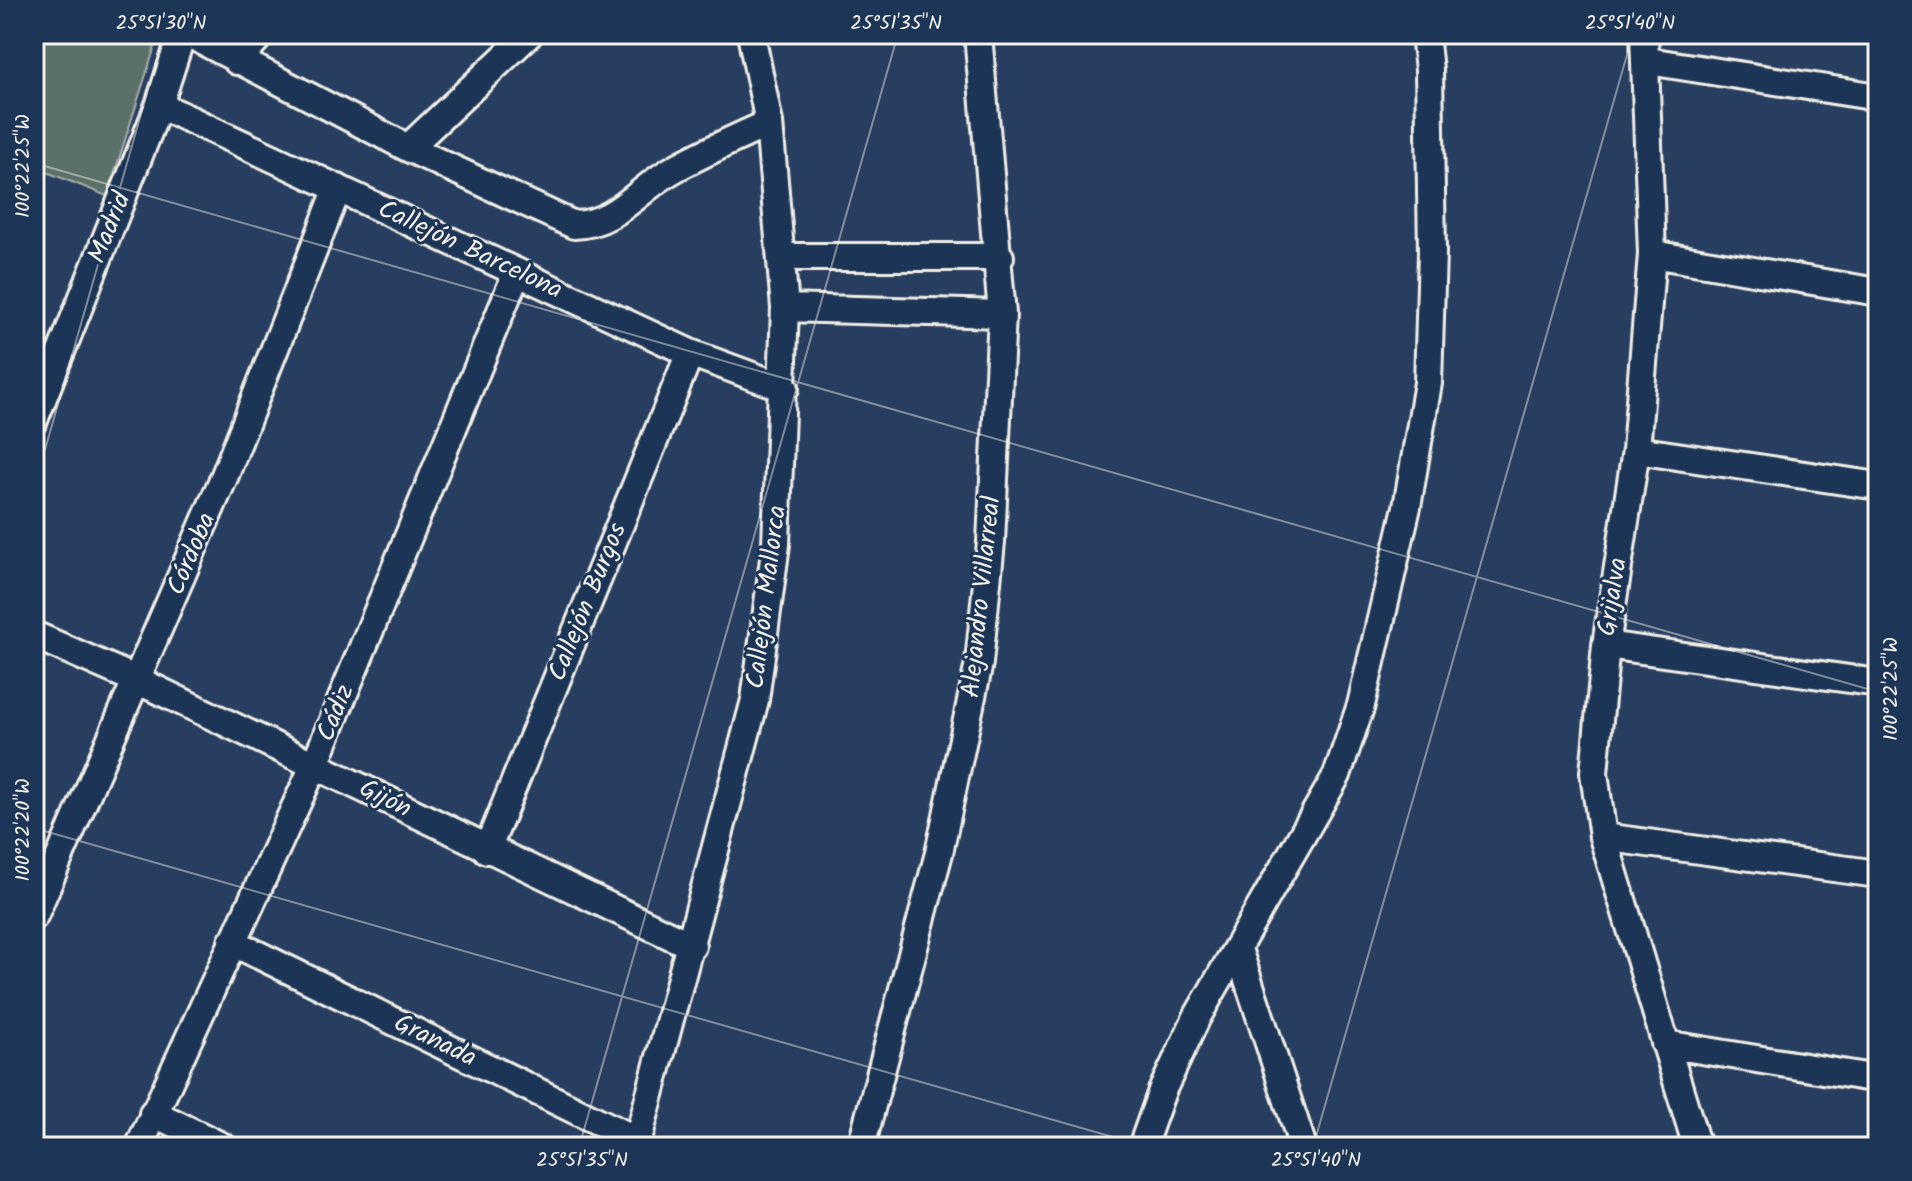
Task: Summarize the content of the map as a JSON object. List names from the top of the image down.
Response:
{
  "streets": {
    "street": [
      "Madrid",
      "Callejón Barcelona",
      "Córdoba",
      "Callejón Mallorca",
      "Alejandro Villarreal",
      "Grijalva",
      "Callejón Burgos",
      "Cádiz",
      "Gijón",
      "Granada"
    ]
  },
  "crossings": [
    ["Madrid", "Callejón Barcelona"],
    ["Callejón Barcelona", "Córdoba"],
    ["Callejón Barcelona", "Callejón Mallorca"],
    ["Callejón Barcelona", "Callejón Burgos"],
    ["Callejón Barcelona", "Cádiz"],
    ["Córdoba", "Gijón"],
    ["Callejón Mallorca", "Gijón"],
    ["Callejón Mallorca", "Granada"],
    ["Callejón Burgos", "Gijón"],
    ["Cádiz", "Gijón"],
    ["Cádiz", "Granada"]
  ],
  "coordinates": [
    "25°51'30\"N",
    "25°51'35\"N",
    "25°51'40\"N",
    "100°22'25\"W",
    "100°22'20\"W"
  ]
}
